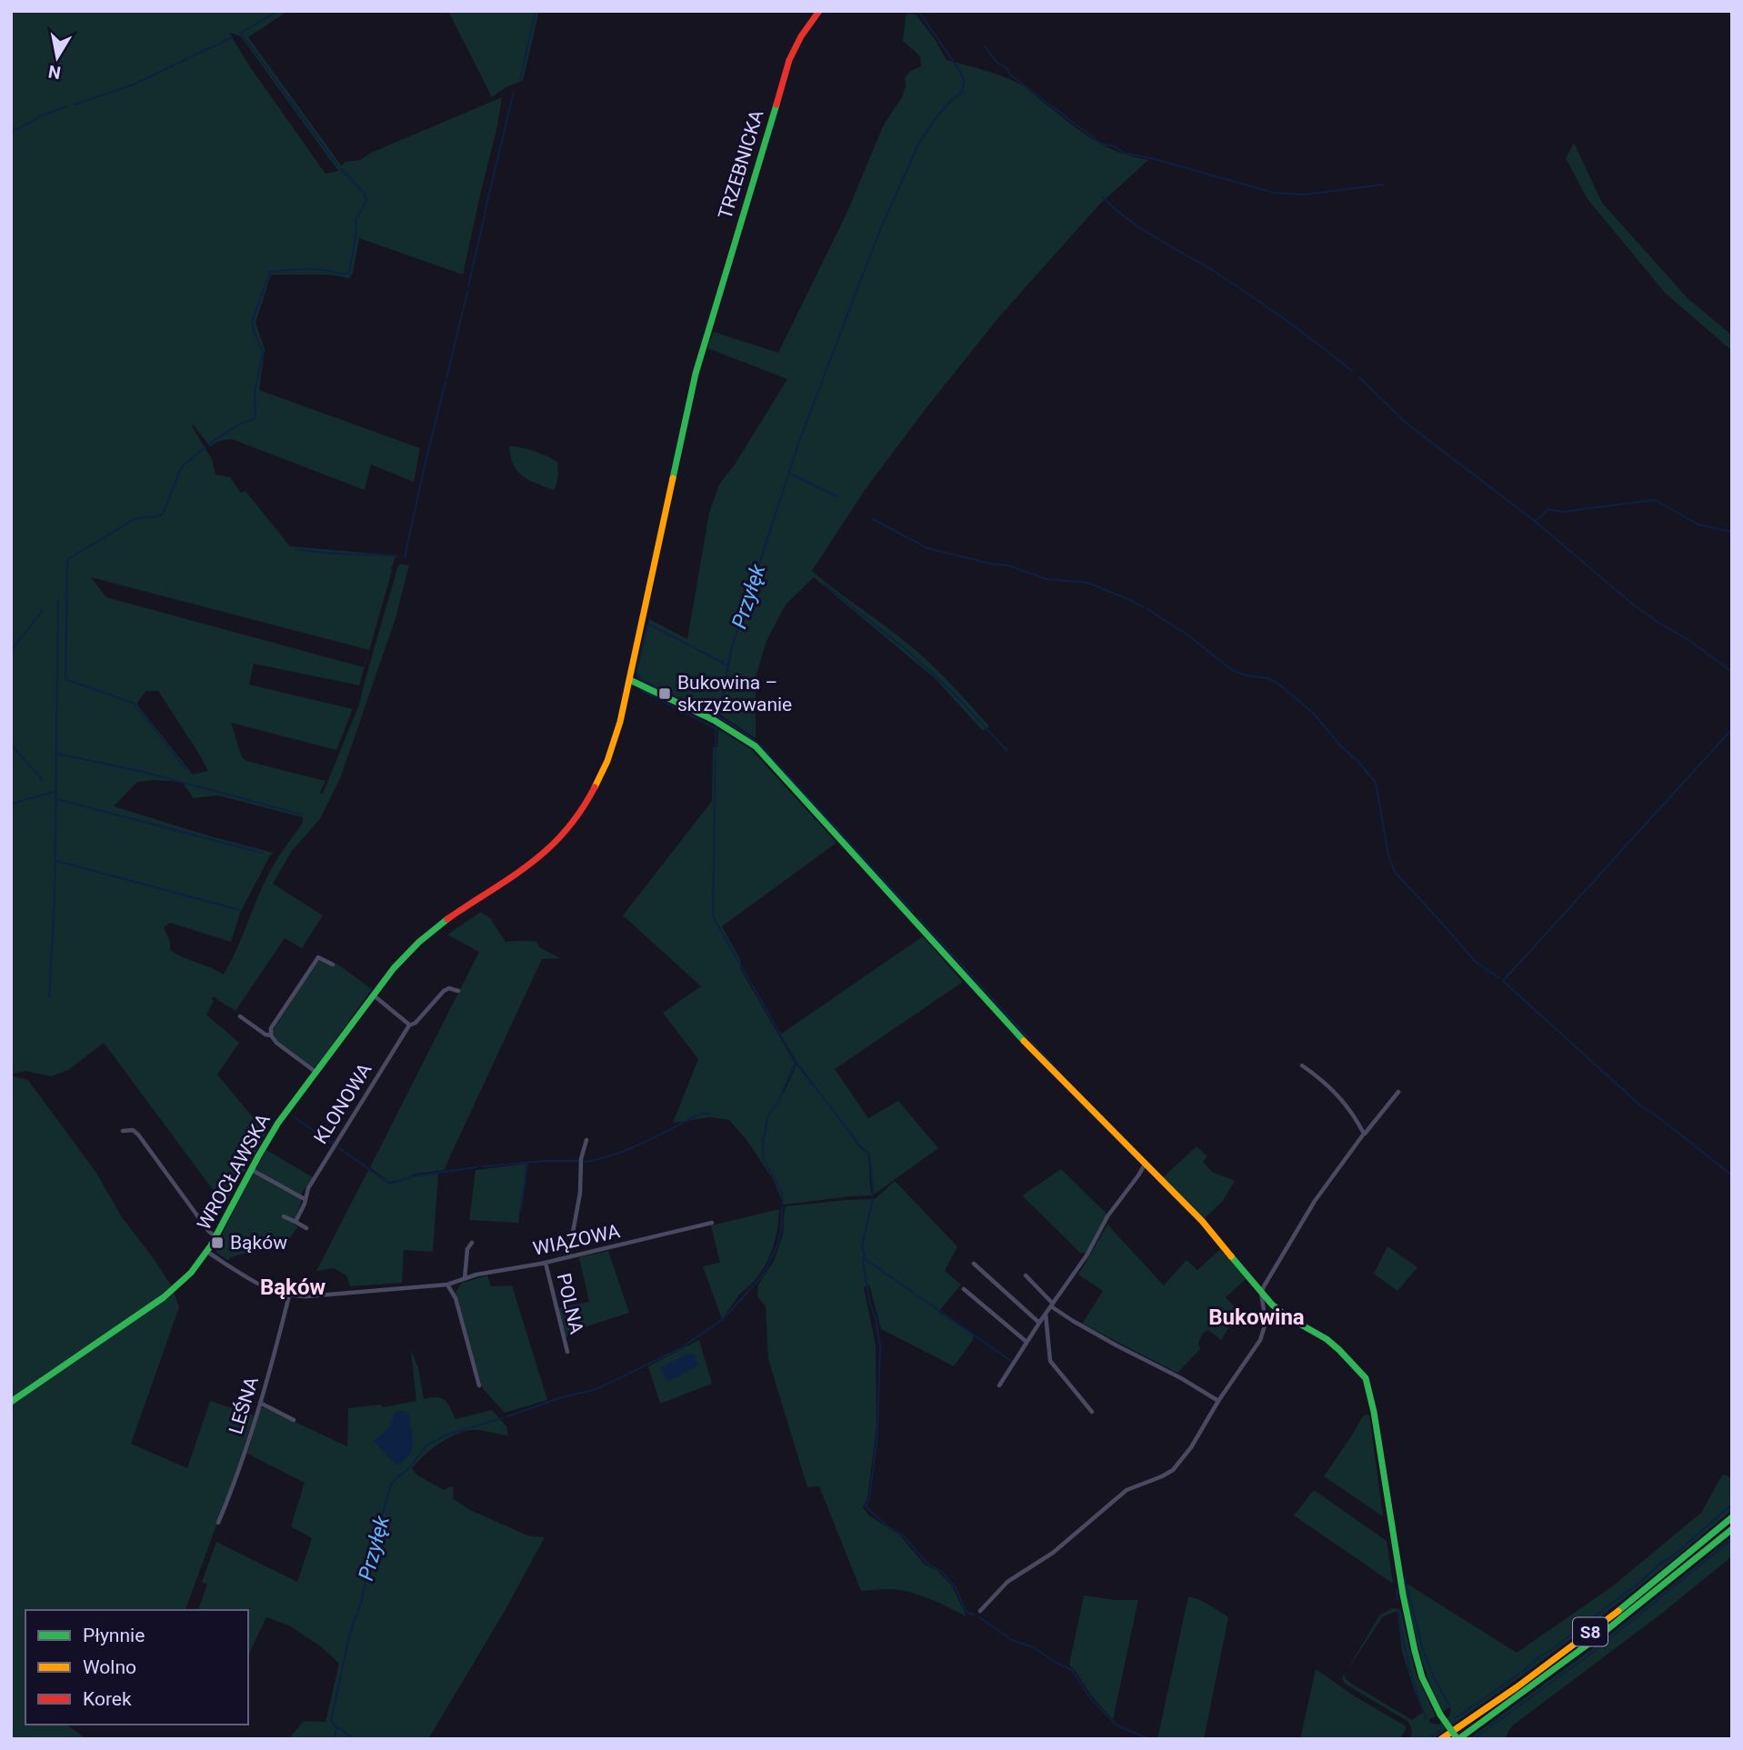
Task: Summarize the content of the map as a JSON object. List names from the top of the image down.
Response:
{
  "streets": {
    "main road": ["TRZEBNICKA", "WROCŁAWSKA", "S8"],
    "street": [
      "KLONOWA",
      "WIĄZOWA",
      "POLNA",
      "LEŚNA"
    ]
  },
  "crossings": [
    ["TRZEBNICKA", "WROCŁAWSKA"],
    ["WIĄZOWA", "POLNA"],
    ["WIĄZOWA", "LEŚNA"]
  ],
  "districts": ["Bąków", "Bukowina"],
  "water": ["Przyłęk"],
  "places": {
    "transit": ["Bukowina – skrzyżowanie", "Bąków"]
  },
  "legend": ["Płynnie", "Wolno", "Korek"],
  "north": "bottom"
}
